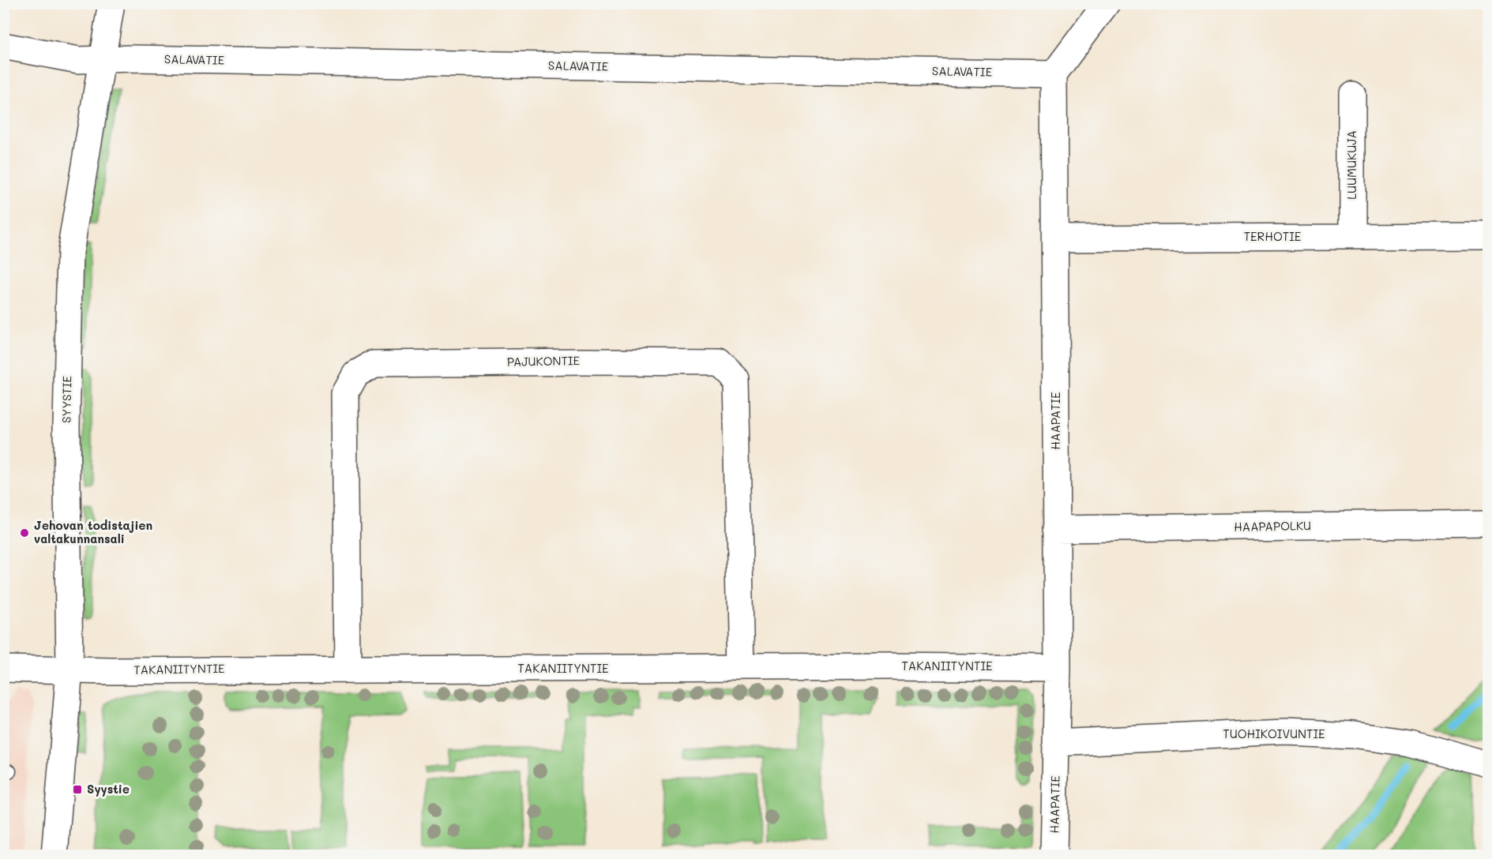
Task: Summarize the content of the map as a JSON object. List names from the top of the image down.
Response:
{
  "streets": {
    "street": [
      "SALAVATIE",
      "LUUMUKUJA",
      "TERHOTIE",
      "PAJUKONTIE",
      "SYYSTIE",
      "HAAPATIE",
      "HAAPAPOLKU",
      "TAKANIITYNTIE",
      "TUOHIKOIVUNTIE"
    ]
  },
  "crossings": [
    ["SALAVATIE", "SYYSTIE"],
    ["SALAVATIE", "HAAPATIE"],
    ["LUUMUKUJA", "TERHOTIE"],
    ["TERHOTIE", "HAAPATIE"],
    ["PAJUKONTIE", "TAKANIITYNTIE"],
    ["SYYSTIE", "TAKANIITYNTIE"],
    ["HAAPATIE", "HAAPAPOLKU"],
    ["HAAPATIE", "TAKANIITYNTIE"],
    ["HAAPATIE", "TUOHIKOIVUNTIE"]
  ],
  "places": {
    "other": ["Jehovan todistajien valtakunnansali"],
    "transit": ["Syystie"]
  }
}
